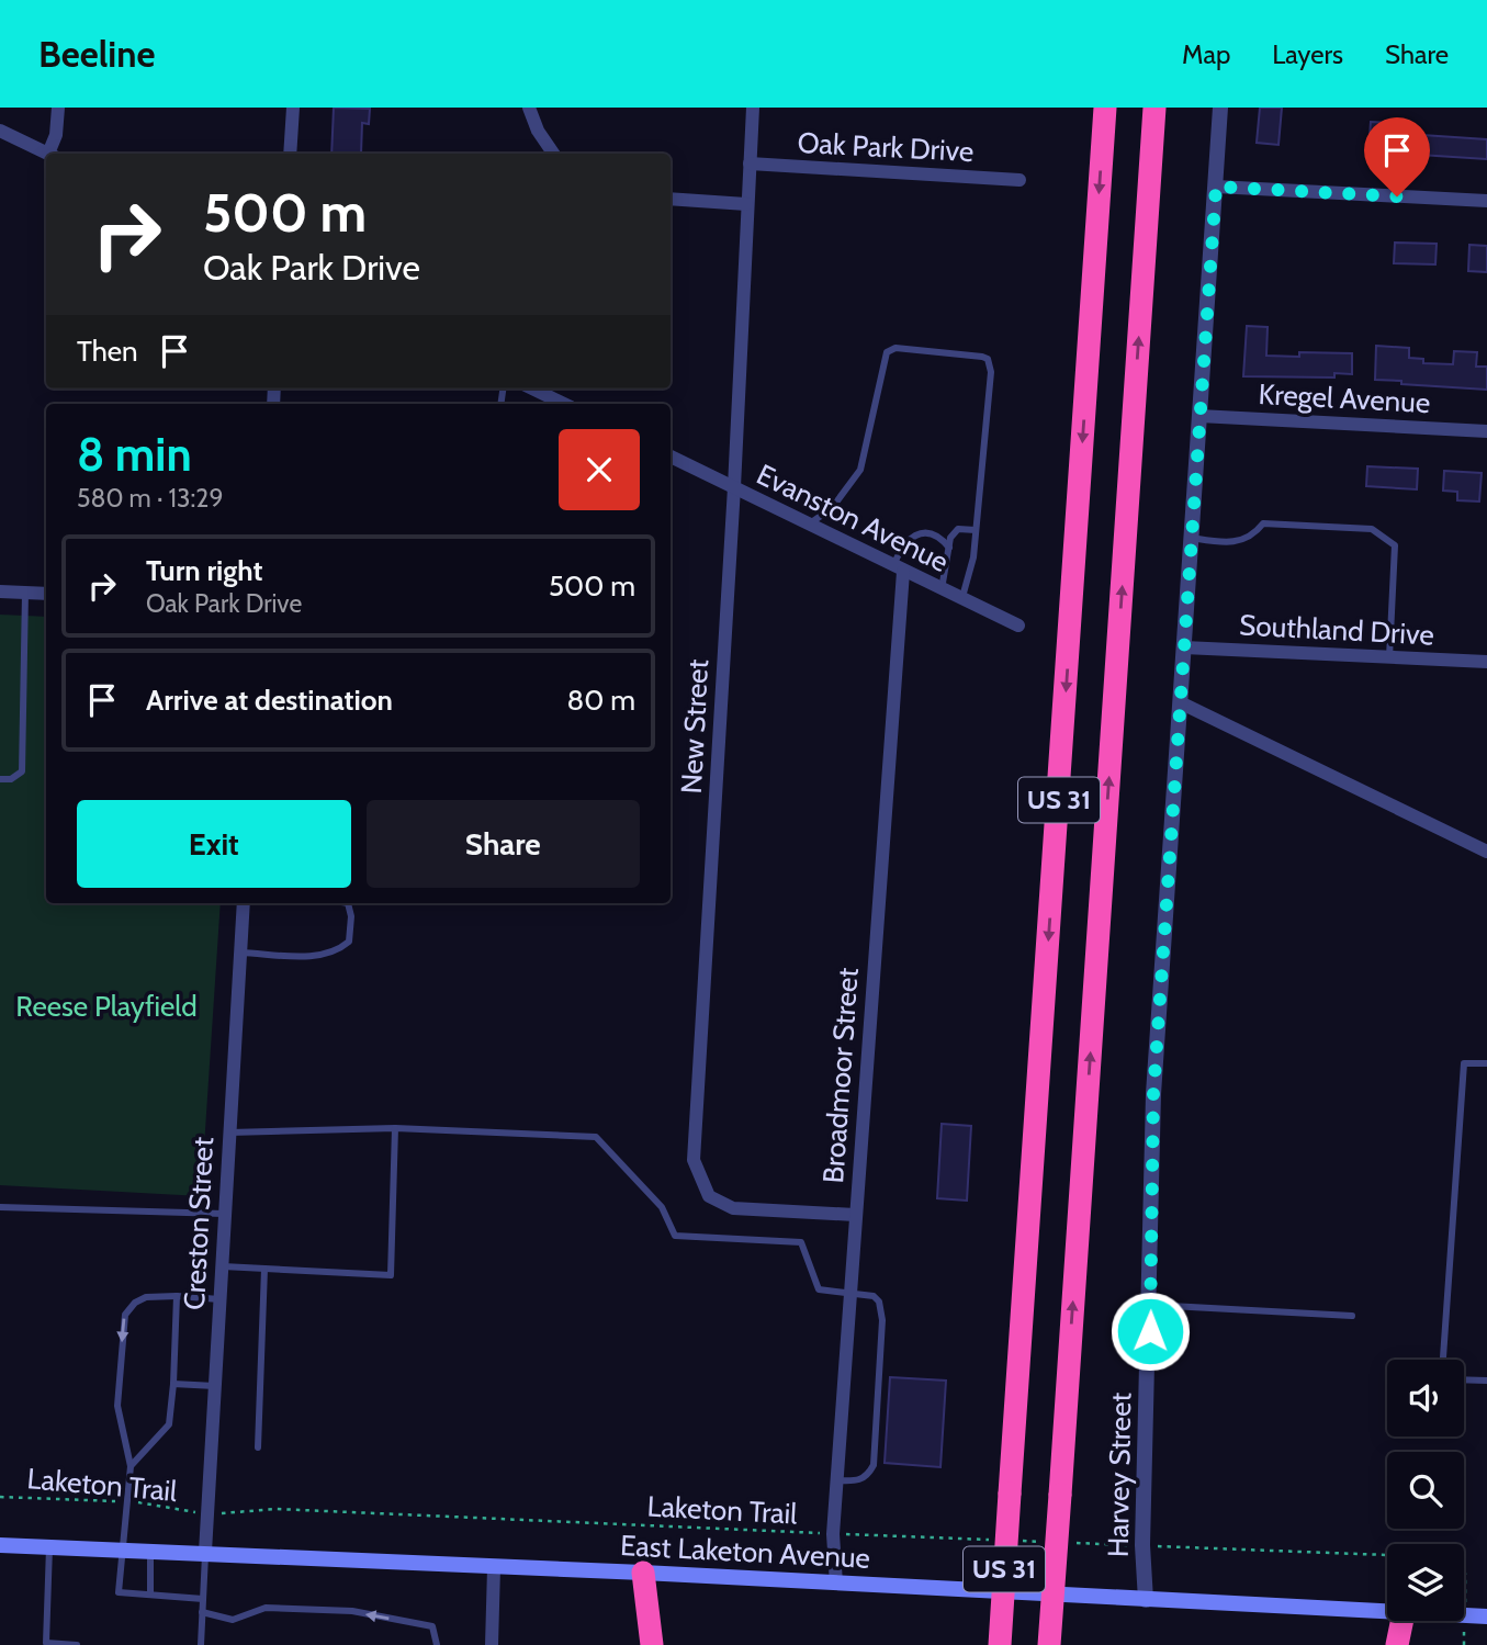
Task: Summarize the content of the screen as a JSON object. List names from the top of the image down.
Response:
{
  "streets": {
    "highway": ["US 31"],
    "main road": ["East Laketon Avenue"],
    "street": [
      "Oak Park Drive",
      "Kregel Avenue",
      "Evanston Avenue",
      "Southland Drive",
      "New Street",
      "Broadmoor Street",
      "Creston Street",
      "Harvey Street"
    ],
    "path": ["Laketon Trail"]
  },
  "crossings": [
    ["Oak Park Drive", "New Street"],
    ["Kregel Avenue", "Harvey Street"],
    ["Evanston Avenue", "New Street"],
    ["Evanston Avenue", "Broadmoor Street"],
    ["Southland Drive", "Harvey Street"],
    ["New Street", "Broadmoor Street"],
    ["Broadmoor Street", "Laketon Trail"],
    ["Broadmoor Street", "East Laketon Avenue"],
    ["Creston Street", "Laketon Trail"],
    ["Creston Street", "East Laketon Avenue"],
    ["Harvey Street", "East Laketon Avenue"]
  ],
  "parks": ["Reese Playfield"],
  "page": {
    "header": "Beeline",
    "nav": ["Map", "Layers", "Share"],
    "turn": ["500 m", "Oak Park Drive"],
    "then": "Then",
    "heading": ["8 min", "580 m · 13:29"],
    "list": [
      {
        "name": "Turn right",
        "note": "Oak Park Drive",
        "value": "500 m"
      },
      {
        "name": "Arrive at destination",
        "value": "80 m"
      }
    ],
    "buttons": ["Exit", "Share"]
  }
}
